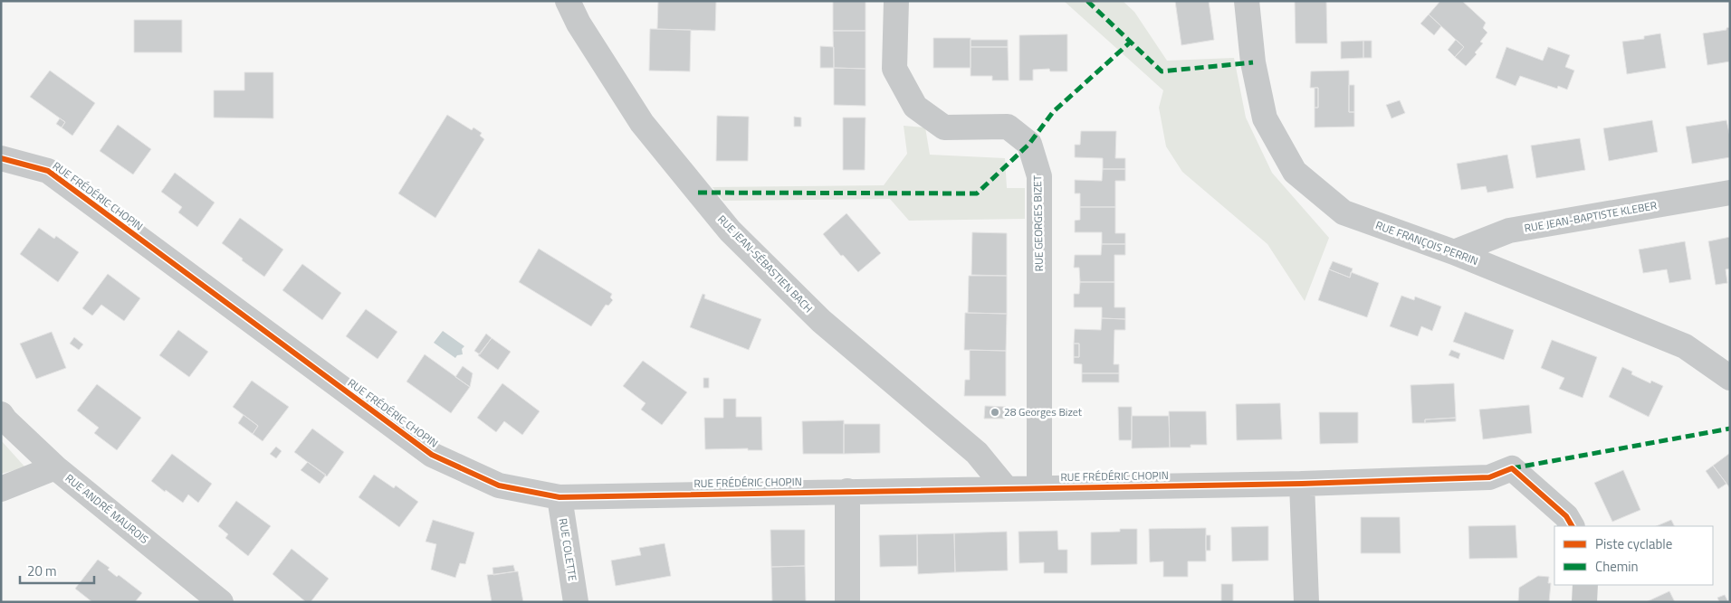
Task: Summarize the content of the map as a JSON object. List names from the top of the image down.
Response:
{
  "streets": {
    "street": [
      "RUE FRÉDÉRIC CHOPIN",
      "RUE JEAN-BAPTISTE KLEBER",
      "RUE GEORGES BIZET",
      "RUE FRANÇOIS PERRIN",
      "RUE JEAN-SÉBASTIEN BACH",
      "RUE ANDRÉ MAUROIS",
      "RUE COLETTE"
    ]
  },
  "crossings": [
    ["RUE FRÉDÉRIC CHOPIN", "RUE GEORGES BIZET"],
    ["RUE FRÉDÉRIC CHOPIN", "RUE JEAN-SÉBASTIEN BACH"],
    ["RUE FRÉDÉRIC CHOPIN", "RUE COLETTE"],
    ["RUE JEAN-BAPTISTE KLEBER", "RUE FRANÇOIS PERRIN"]
  ],
  "places": ["28 Georges Bizet"],
  "legend": ["Piste cyclable", "Chemin"],
  "scale_bar": "20 m"
}
